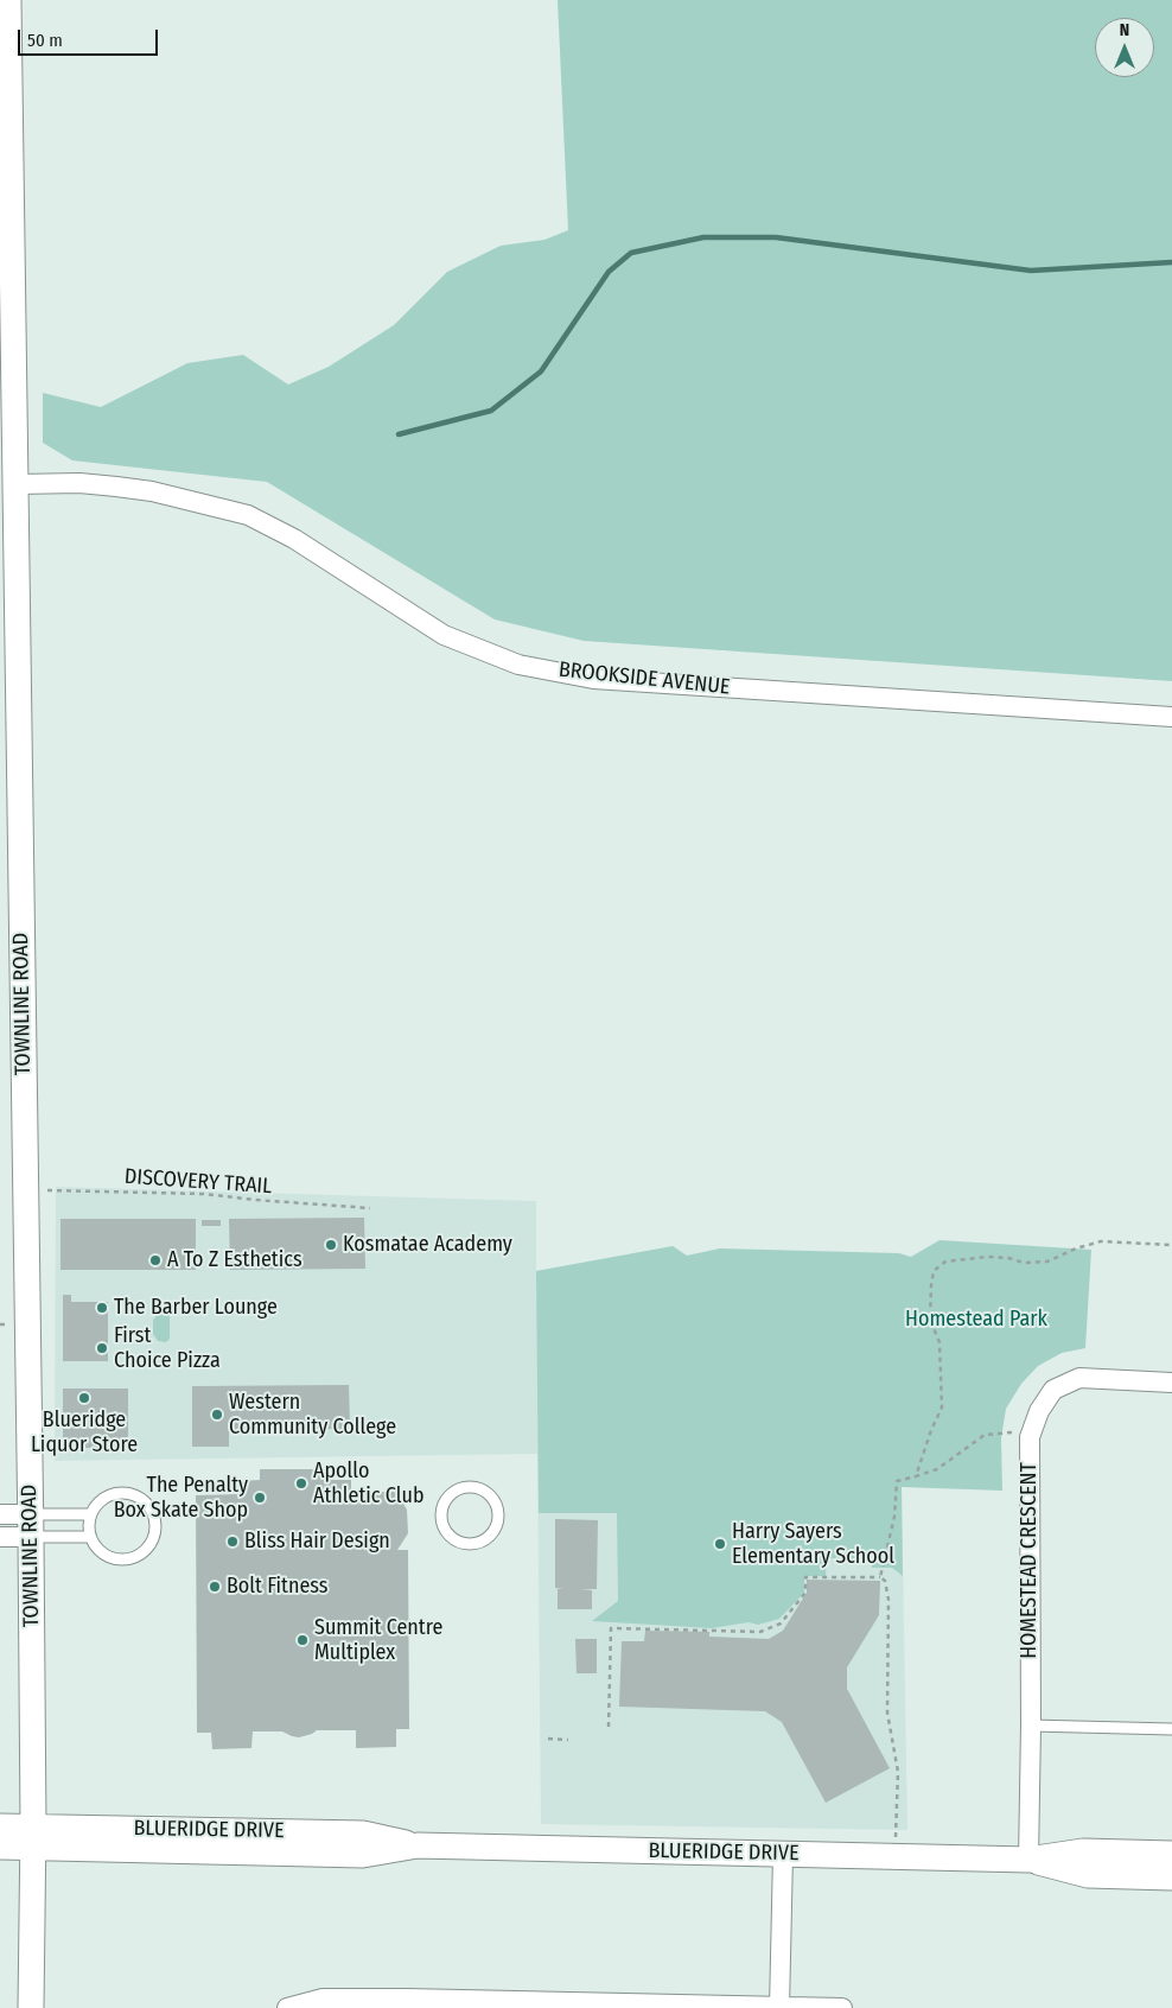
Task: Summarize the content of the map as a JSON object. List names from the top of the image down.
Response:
{
  "streets": {
    "street": [
      "BROOKSIDE AVENUE",
      "TOWNLINE ROAD",
      "HOMESTEAD CRESCENT",
      "BLUERIDGE DRIVE"
    ],
    "path": ["DISCOVERY TRAIL"]
  },
  "crossings": [
    ["BROOKSIDE AVENUE", "TOWNLINE ROAD"],
    ["TOWNLINE ROAD", "DISCOVERY TRAIL"],
    ["TOWNLINE ROAD", "BLUERIDGE DRIVE"],
    ["HOMESTEAD CRESCENT", "BLUERIDGE DRIVE"]
  ],
  "parks": ["Homestead Park"],
  "places": [
    "Kosmatae Academy",
    "A To Z Esthetics",
    "The Barber Lounge",
    "First Choice Pizza",
    "Blueridge Liquor Store",
    "Western Community College",
    "Apollo Athletic Club",
    "The Penalty Box Skate Shop",
    "Bliss Hair Design",
    "Harry Sayers Elementary School",
    "Bolt Fitness",
    "Summit Centre Multiplex"
  ],
  "scale_bar": "50 m",
  "north": "top"
}
